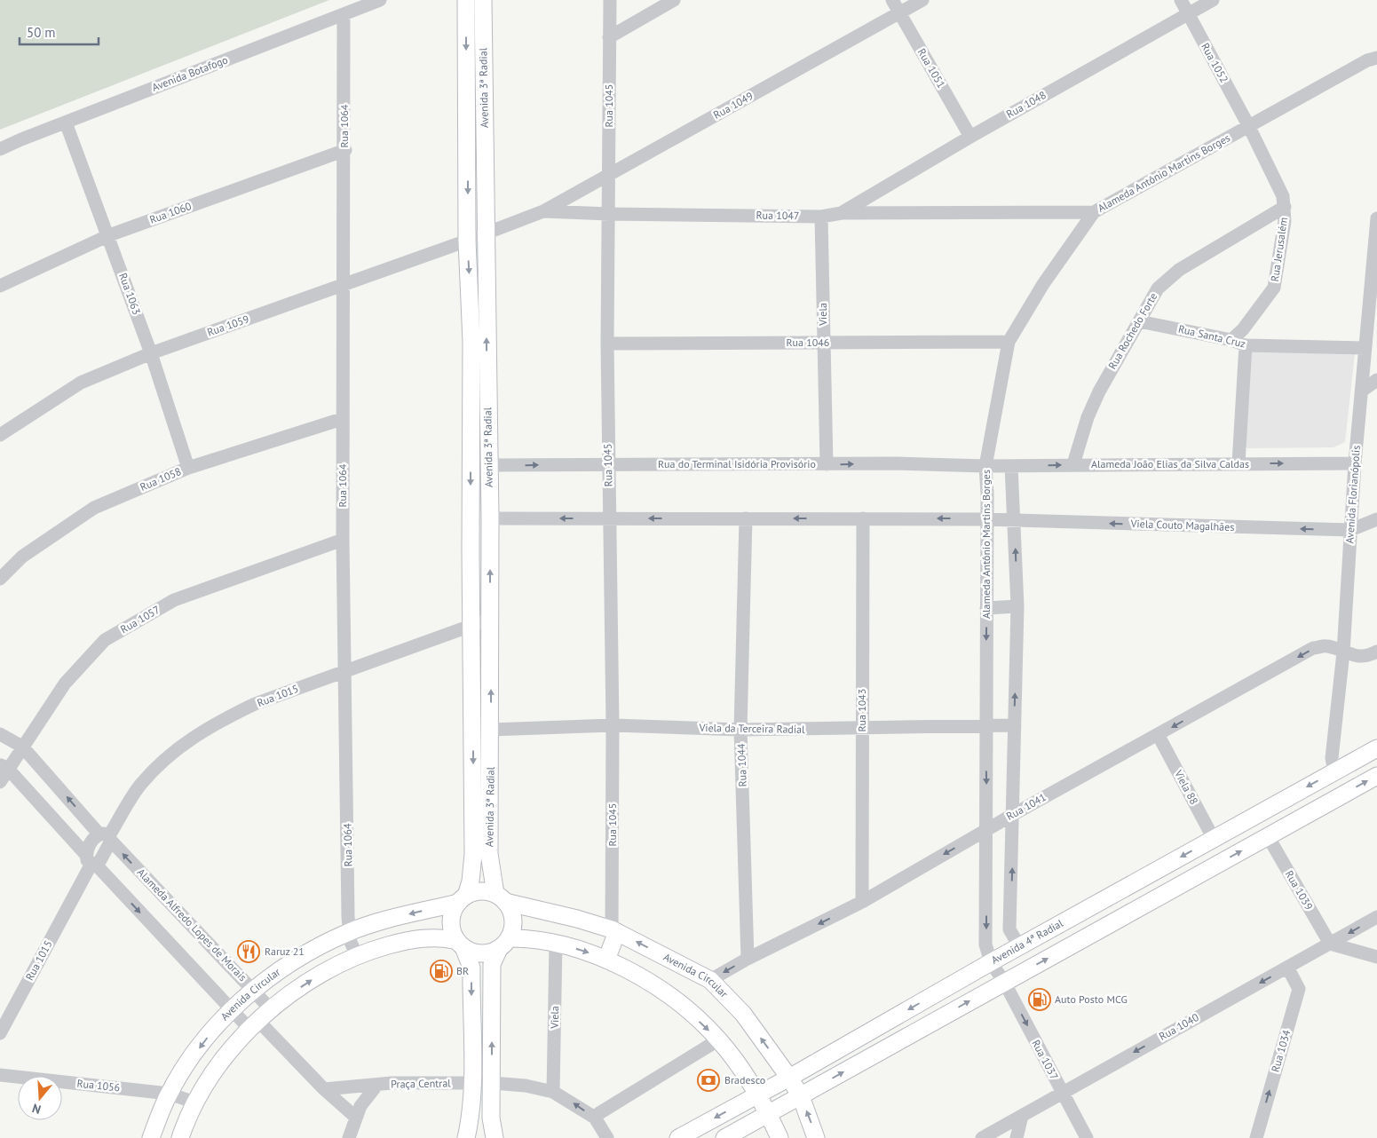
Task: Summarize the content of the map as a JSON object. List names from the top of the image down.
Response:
{
  "streets": {
    "main road": ["Avenida 3ª Radial", "Avenida 4ª Radial", "Avenida Circular"],
    "street": [
      "Rua 1052",
      "Rua 1051",
      "Avenida Botafogo",
      "Rua 1048",
      "Rua 1045",
      "Rua 1049",
      "Rua 1064",
      "Alameda Antônio Martins Borges",
      "Rua 1060",
      "Rua 1047",
      "Rua Jerusalém",
      "Rua 1063",
      "Viela",
      "Rua 1059",
      "Rua Rochedo Forte",
      "Rua Santa Cruz",
      "Rua 1046",
      "Rua do Terminal Isidória Provisório",
      "Alameda João Elias da Silva Caldas",
      "Rua 1058",
      "Avenida Florianópolis",
      "Viela Couto Magalhães",
      "Rua 1057",
      "Rua 1015",
      "Rua 1043",
      "Viela da Terceira Radial",
      "Rua 1044",
      "Viela 88",
      "Rua 1041",
      "Rua 1039",
      "Alameda Alfredo Lopes de Morais",
      "Rua 1040",
      "Rua 1034",
      "Rua 1037",
      "Praça Central",
      "Rua 1056"
    ]
  },
  "crossings": [
    ["Rua 1052", "Rua 1048"],
    ["Rua 1052", "Alameda Antônio Martins Borges"],
    ["Rua 1052", "Rua Jerusalém"],
    ["Rua 1051", "Rua 1048"],
    ["Rua 1051", "Rua 1049"],
    ["Avenida Botafogo", "Rua 1064"],
    ["Avenida Botafogo", "Rua 1063"],
    ["Avenida 3ª Radial", "Rua 1047"],
    ["Avenida 3ª Radial", "Rua 1059"],
    ["Avenida 3ª Radial", "Rua do Terminal Isidória Provisório"],
    ["Avenida 3ª Radial", "Rua 1015"],
    ["Avenida 3ª Radial", "Viela da Terceira Radial"],
    ["Avenida 3ª Radial", "Avenida Circular"],
    ["Rua 1048", "Rua 1047"],
    ["Rua 1045", "Rua 1049"],
    ["Rua 1045", "Rua 1047"],
    ["Rua 1045", "Rua 1046"],
    ["Rua 1045", "Rua do Terminal Isidória Provisório"],
    ["Rua 1045", "Viela da Terceira Radial"],
    ["Rua 1045", "Avenida Circular"],
    ["Rua 1049", "Rua 1047"],
    ["Rua 1064", "Rua 1060"],
    ["Rua 1064", "Rua 1059"],
    ["Rua 1064", "Rua 1058"],
    ["Rua 1064", "Rua 1057"],
    ["Rua 1064", "Rua 1015"],
    ["Rua 1064", "Avenida Circular"],
    ["Alameda Antônio Martins Borges", "Rua 1047"],
    ["Alameda Antônio Martins Borges", "Rua Jerusalém"],
    ["Alameda Antônio Martins Borges", "Rua 1046"],
    ["Alameda Antônio Martins Borges", "Rua do Terminal Isidória Provisório"],
    ["Alameda Antônio Martins Borges", "Alameda João Elias da Silva Caldas"],
    ["Alameda Antônio Martins Borges", "Viela da Terceira Radial"],
    ["Alameda Antônio Martins Borges", "Rua 1041"],
    ["Alameda Antônio Martins Borges", "Avenida 4ª Radial"],
    ["Alameda Antônio Martins Borges", "Rua 1037"],
    ["Rua 1060", "Rua 1063"],
    ["Rua 1047", "Viela"],
    ["Rua 1047", "Rua 1059"],
    ["Rua Jerusalém", "Rua Rochedo Forte"],
    ["Rua Jerusalém", "Rua Santa Cruz"],
    ["Rua 1063", "Rua 1059"],
    ["Rua 1063", "Rua 1058"],
    ["Viela", "Rua 1046"],
    ["Viela", "Rua do Terminal Isidória Provisório"],
    ["Rua Rochedo Forte", "Rua Santa Cruz"],
    ["Rua Rochedo Forte", "Alameda João Elias da Silva Caldas"],
    ["Rua Santa Cruz", "Avenida Florianópolis"],
    ["Rua do Terminal Isidória Provisório", "Alameda João Elias da Silva Caldas"],
    ["Alameda João Elias da Silva Caldas", "Avenida Florianópolis"],
    ["Avenida Florianópolis", "Viela Couto Magalhães"],
    ["Avenida Florianópolis", "Rua 1041"],
    ["Avenida Florianópolis", "Avenida 4ª Radial"],
    ["Rua 1057", "Alameda Alfredo Lopes de Morais"],
    ["Rua 1015", "Alameda Alfredo Lopes de Morais"],
    ["Rua 1043", "Viela da Terceira Radial"],
    ["Rua 1043", "Rua 1041"],
    ["Viela da Terceira Radial", "Rua 1044"],
    ["Rua 1044", "Rua 1041"],
    ["Viela 88", "Rua 1041"],
    ["Viela 88", "Avenida 4ª Radial"],
    ["Rua 1041", "Avenida Circular"],
    ["Rua 1039", "Rua 1040"],
    ["Alameda Alfredo Lopes de Morais", "Avenida Circular"],
    ["Avenida 4ª Radial", "Avenida Circular"],
    ["Avenida Circular", "Rua 1056"],
    ["Rua 1040", "Rua 1034"],
    ["Rua 1040", "Rua 1037"]
  ],
  "one_way": [
    "Alameda João Elias da Silva Caldas",
    "Viela Couto Magalhães",
    "Rua 1041",
    "Rua 1040",
    "Rua 1034",
    "Rua 1037"
  ],
  "places": {
    "restaurant": ["Raruz 21"],
    "fuel station": ["BR", "Auto Posto MCG"],
    "bank": ["Bradesco"]
  },
  "scale_bar": "50 m",
  "north": "bottom"
}
